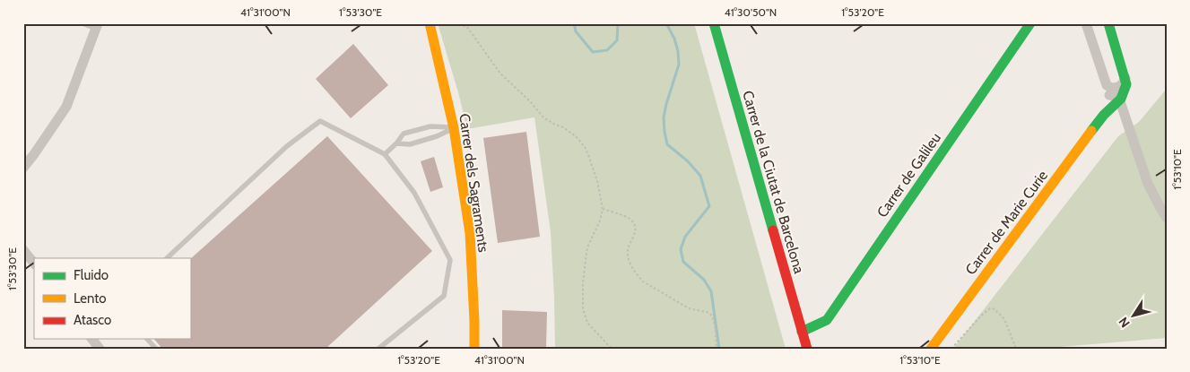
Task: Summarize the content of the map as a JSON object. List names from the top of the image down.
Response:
{
  "streets": {
    "street": [
      "Carrer de Galileu",
      "Carrer de la Ciutat de Barcelona",
      "Carrer dels Sagraments",
      "Carrer de Marie Curie"
    ]
  },
  "crossings": [
    ["Carrer de Galileu", "Carrer de la Ciutat de Barcelona"]
  ],
  "legend": ["Fluido", "Lento", "Atasco"],
  "north": "bottom left",
  "coordinates": [
    "41°31'00\"N",
    "1°53'30\"E",
    "41°30'50\"N",
    "1°53'20\"E",
    "1°53'10\"E"
  ]
}
